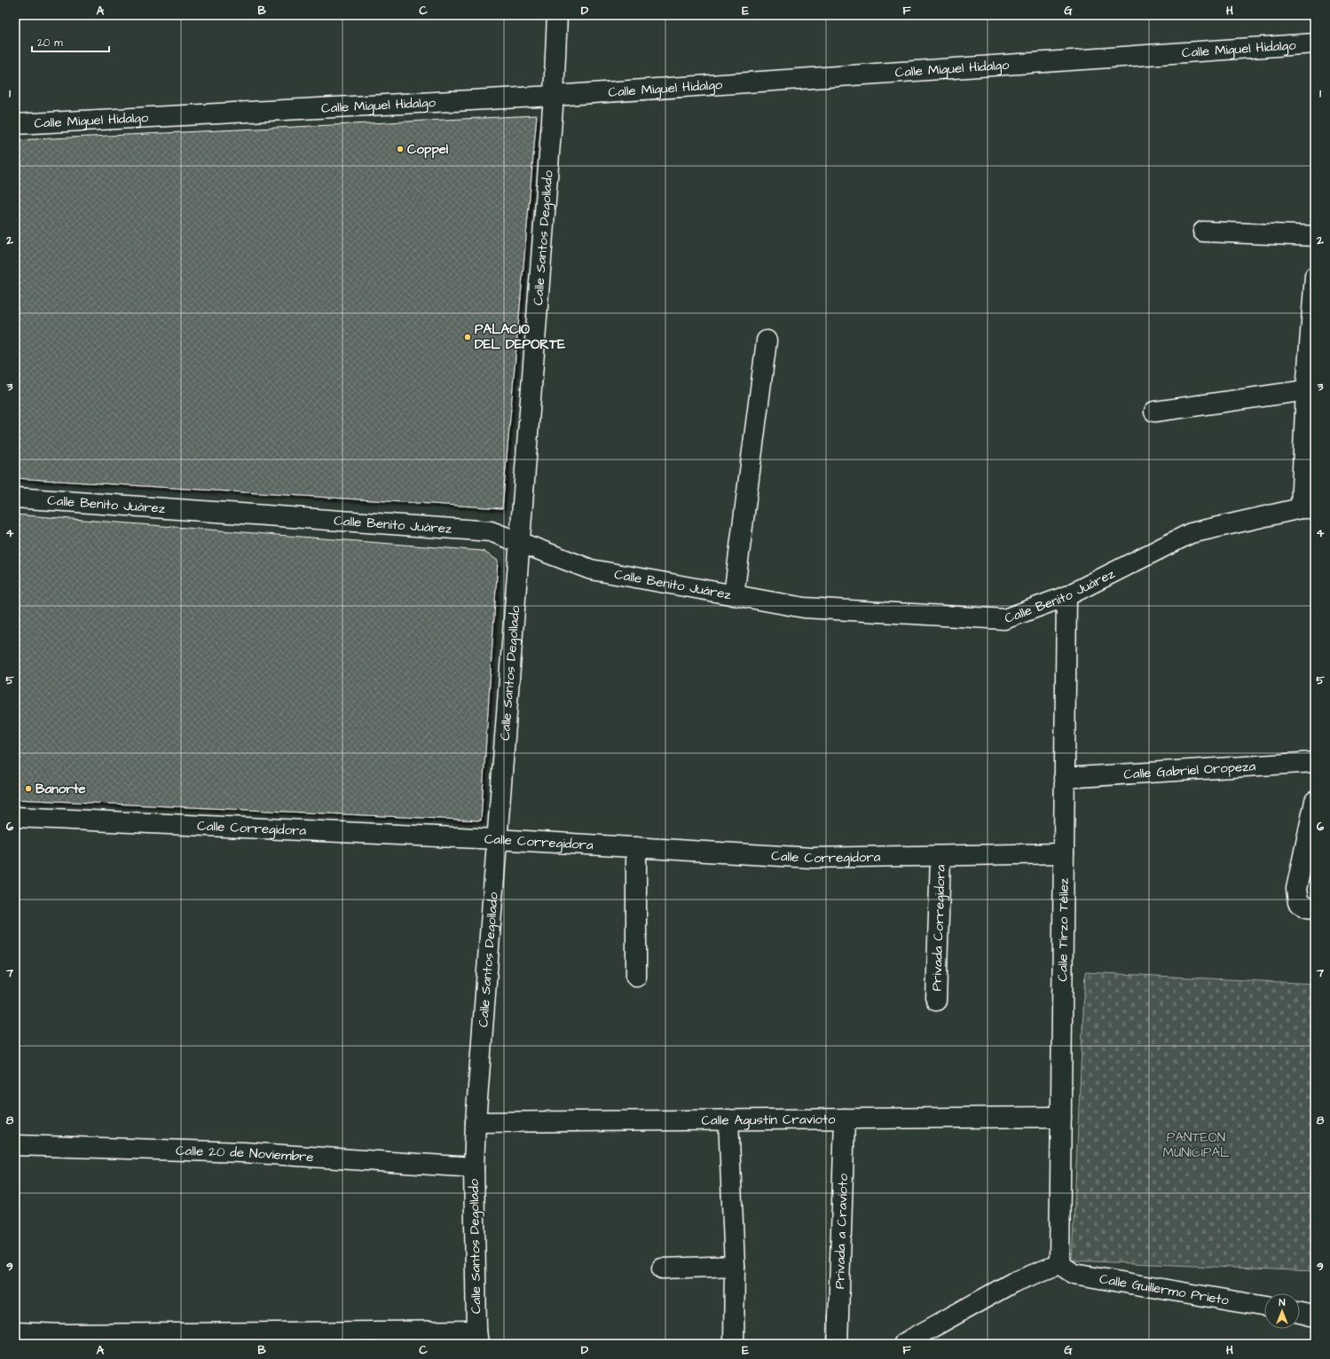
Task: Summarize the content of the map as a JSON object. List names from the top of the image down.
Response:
{
  "streets": {
    "street": [
      "Calle Miguel Hidalgo",
      "Calle Santos Degollado",
      "Calle Benito Juárez",
      "Calle Gabriel Oropeza",
      "Calle Corregidora",
      "Privada Corregidora",
      "Calle Tirzo Téllez",
      "Calle Agustín Cravioto",
      "Calle 20 de Noviembre",
      "Privada a Cravioto",
      "Calle Guillermo Prieto"
    ]
  },
  "crossings": [
    ["Calle Miguel Hidalgo", "Calle Santos Degollado"],
    ["Calle Santos Degollado", "Calle Benito Juárez"],
    ["Calle Santos Degollado", "Calle Corregidora"],
    ["Calle Santos Degollado", "Calle Agustín Cravioto"],
    ["Calle Santos Degollado", "Calle 20 de Noviembre"],
    ["Calle Benito Juárez", "Calle Tirzo Téllez"],
    ["Calle Gabriel Oropeza", "Calle Tirzo Téllez"],
    ["Calle Corregidora", "Privada Corregidora"],
    ["Calle Corregidora", "Calle Tirzo Téllez"],
    ["Calle Tirzo Téllez", "Calle Agustín Cravioto"],
    ["Calle Tirzo Téllez", "Calle Guillermo Prieto"],
    ["Calle Agustín Cravioto", "Privada a Cravioto"]
  ],
  "parks": ["PANTEON MUNICIPAL"],
  "places": ["Coppel", "PALACIO DEL DEPORTE", "Banorte"],
  "scale_bar": "20 m",
  "north": "top",
  "grid": {
    "columns": [
      "A",
      "B",
      "C",
      "D",
      "E",
      "F",
      "G",
      "H"
    ],
    "rows": [
      "1",
      "2",
      "3",
      "4",
      "5",
      "6",
      "7",
      "8",
      "9"
    ]
  }
}
